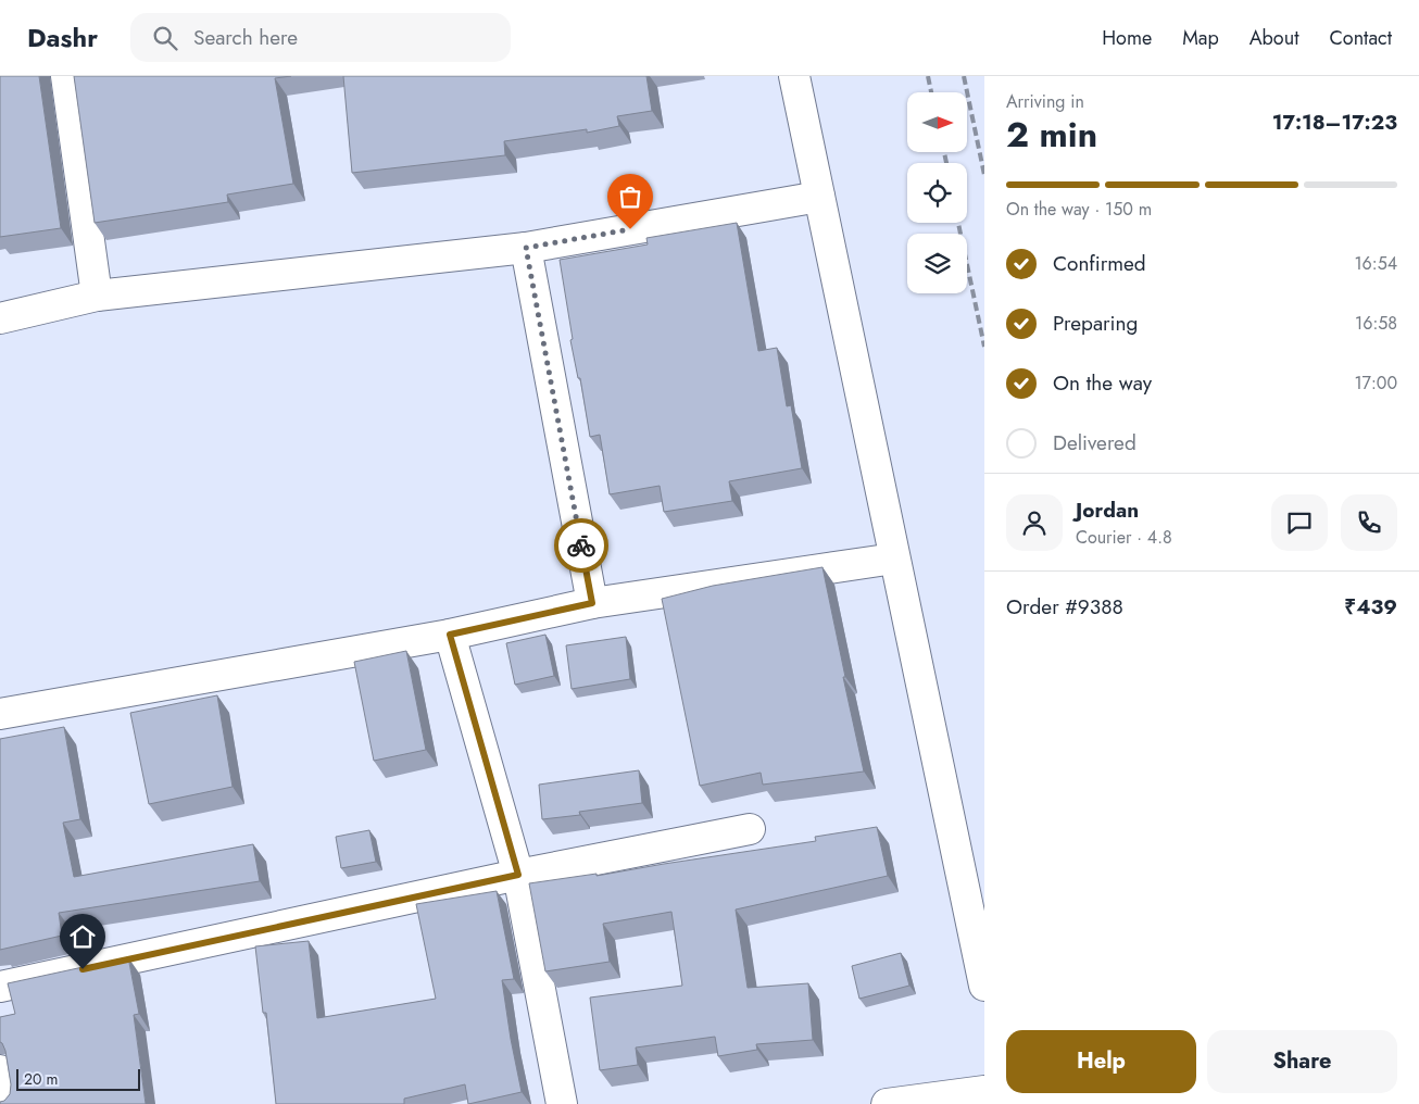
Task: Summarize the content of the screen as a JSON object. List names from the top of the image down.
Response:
{
  "scale_bar": "20 m",
  "north": "right",
  "page": {
    "header": "Dashr",
    "search": "Search here",
    "nav": [
      "Home",
      "Map",
      "About",
      "Contact"
    ],
    "heading": ["2 min", "Arriving in", "17:18–17:23"],
    "panel": [
      "Jordan",
      "Courier · 4.8",
      "Order #9388",
      "₹439"
    ],
    "bar": "On the way · 150 m",
    "list": [
      ["Confirmed", "16:54"],
      ["Preparing", "16:58"],
      ["On the way", "17:00"],
      "Delivered"
    ],
    "buttons": ["Help", "Share"],
    "scale": "20 m"
  }
}
